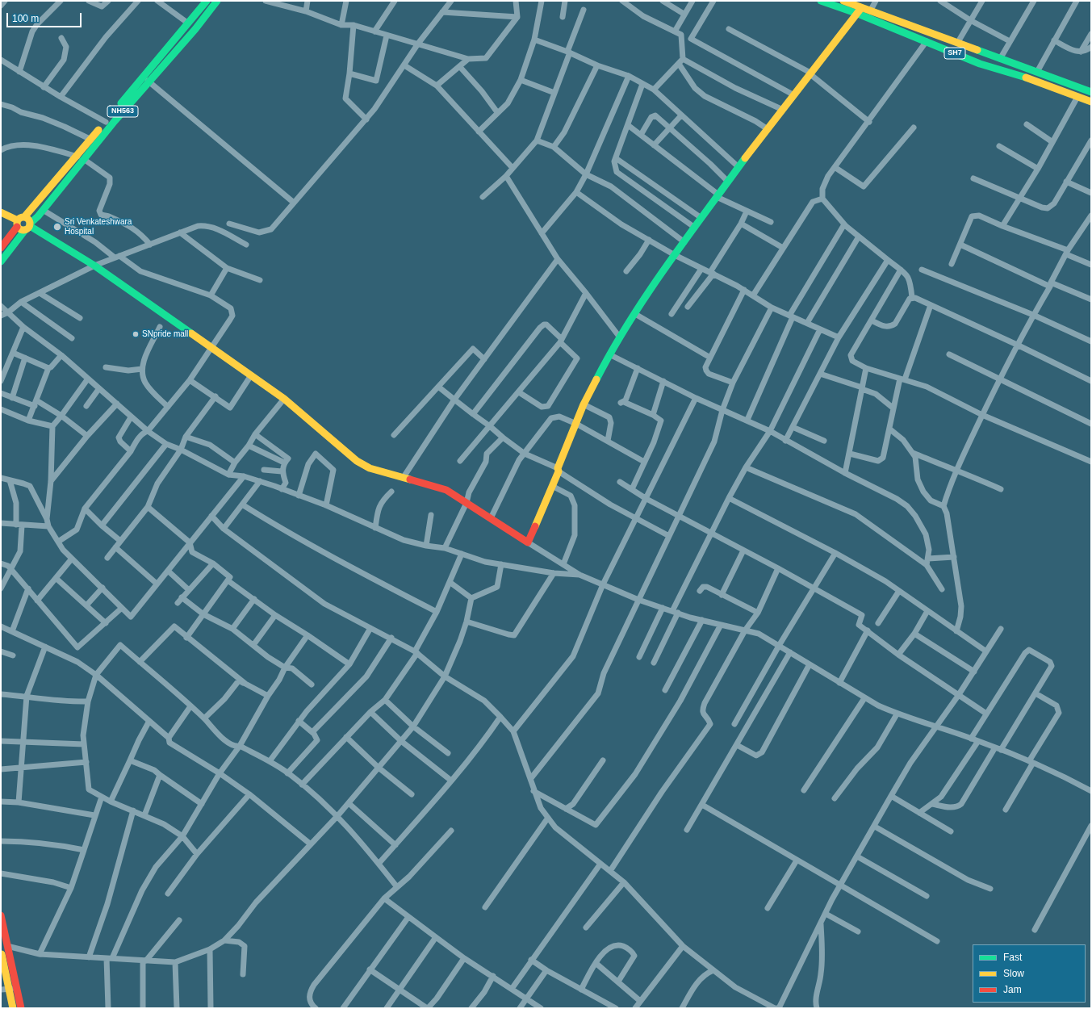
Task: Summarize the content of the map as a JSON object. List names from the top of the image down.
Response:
{
  "streets": {
    "main road": ["SH7", "NH563"]
  },
  "places": ["Sri Venkateshwara Hospital", "SNpride mall"],
  "legend": ["Fast", "Slow", "Jam"],
  "scale_bar": "100 m"
}
